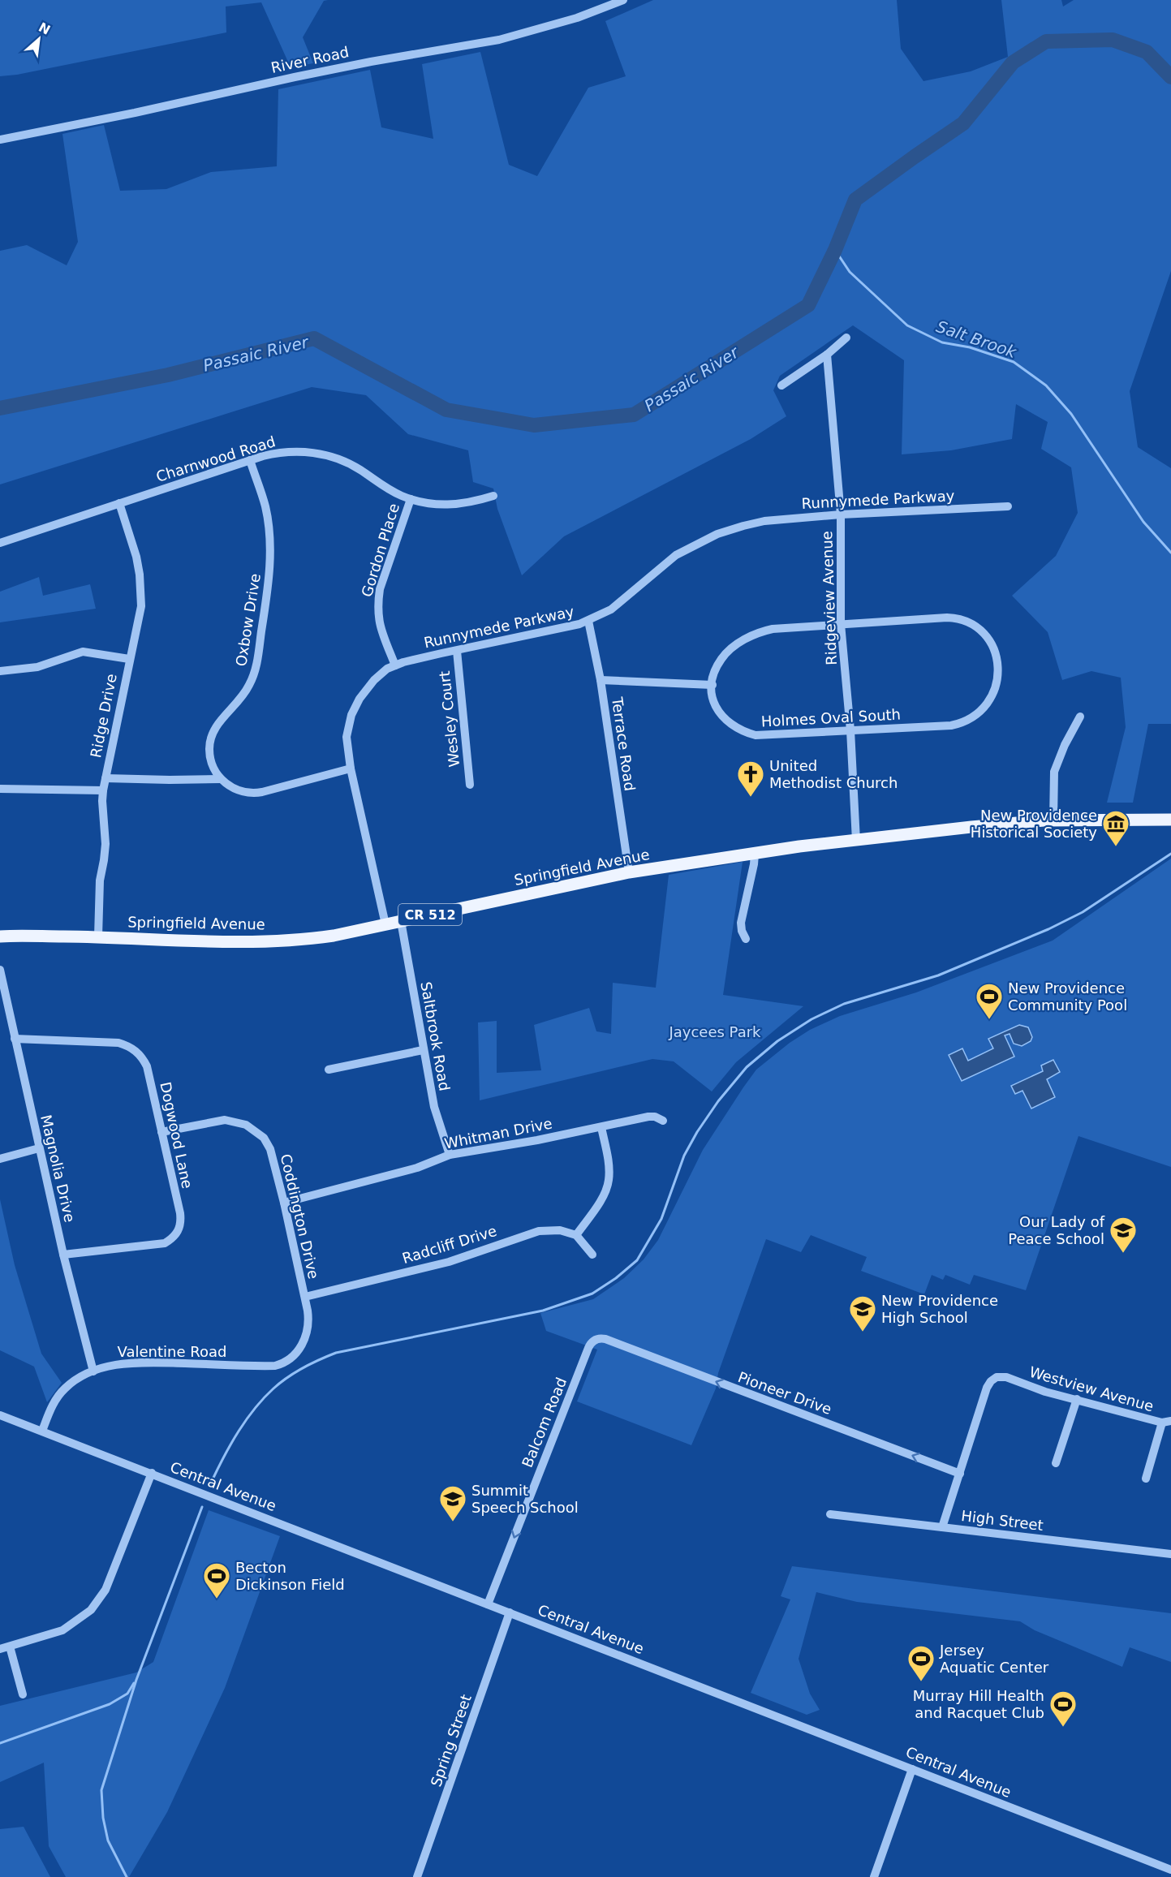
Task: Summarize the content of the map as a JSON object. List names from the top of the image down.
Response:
{
  "streets": {
    "main road": ["Springfield Avenue", "CR 512"],
    "street": [
      "River Road",
      "Charnwood Road",
      "Runnymede Parkway",
      "Gordon Place",
      "Ridgeview Avenue",
      "Oxbow Drive",
      "Ridge Drive",
      "Holmes Oval South",
      "Wesley Court",
      "Terrace Road",
      "Saltbrook Road",
      "Whitman Drive",
      "Dogwood Lane",
      "Magnolia Drive",
      "Coddington Drive",
      "Radcliff Drive",
      "Valentine Road",
      "Westview Avenue",
      "Pioneer Drive",
      "Balcom Road",
      "Central Avenue",
      "High Street",
      "Spring Street"
    ]
  },
  "crossings": [
    ["Charnwood Road", "Gordon Place"],
    ["Charnwood Road", "Oxbow Drive"],
    ["Charnwood Road", "Ridge Drive"],
    ["Runnymede Parkway", "Gordon Place"],
    ["Runnymede Parkway", "Ridgeview Avenue"],
    ["Runnymede Parkway", "Wesley Court"],
    ["Runnymede Parkway", "Terrace Road"],
    ["Runnymede Parkway", "Springfield Avenue"],
    ["Ridgeview Avenue", "Holmes Oval South"],
    ["Ridgeview Avenue", "Springfield Avenue"],
    ["Ridge Drive", "Springfield Avenue"],
    ["Terrace Road", "Springfield Avenue"],
    ["Springfield Avenue", "Saltbrook Road"],
    ["Saltbrook Road", "Whitman Drive"],
    ["Whitman Drive", "Coddington Drive"],
    ["Dogwood Lane", "Magnolia Drive"],
    ["Dogwood Lane", "Coddington Drive"],
    ["Magnolia Drive", "Valentine Road"],
    ["Coddington Drive", "Radcliff Drive"],
    ["Coddington Drive", "Valentine Road"],
    ["Valentine Road", "Central Avenue"],
    ["Westview Avenue", "Pioneer Drive"],
    ["Pioneer Drive", "Balcom Road"],
    ["Balcom Road", "Central Avenue"],
    ["Central Avenue", "Spring Street"]
  ],
  "one_way": ["Pioneer Drive", "Balcom Road"],
  "water": ["Salt Brook", "Passaic River"],
  "parks": ["Jaycees Park"],
  "places": {
    "church": ["United Methodist Church"],
    "museum": ["New Providence Historical Society"],
    "sports": [
      "New Providence Community Pool",
      "Becton Dickinson Field",
      "Jersey Aquatic Center",
      "Murray Hill Health and Racquet Club"
    ],
    "school or university": ["Our Lady of Peace School", "New Providence High School", "Summit Speech School"]
  },
  "north": "top right"
}
